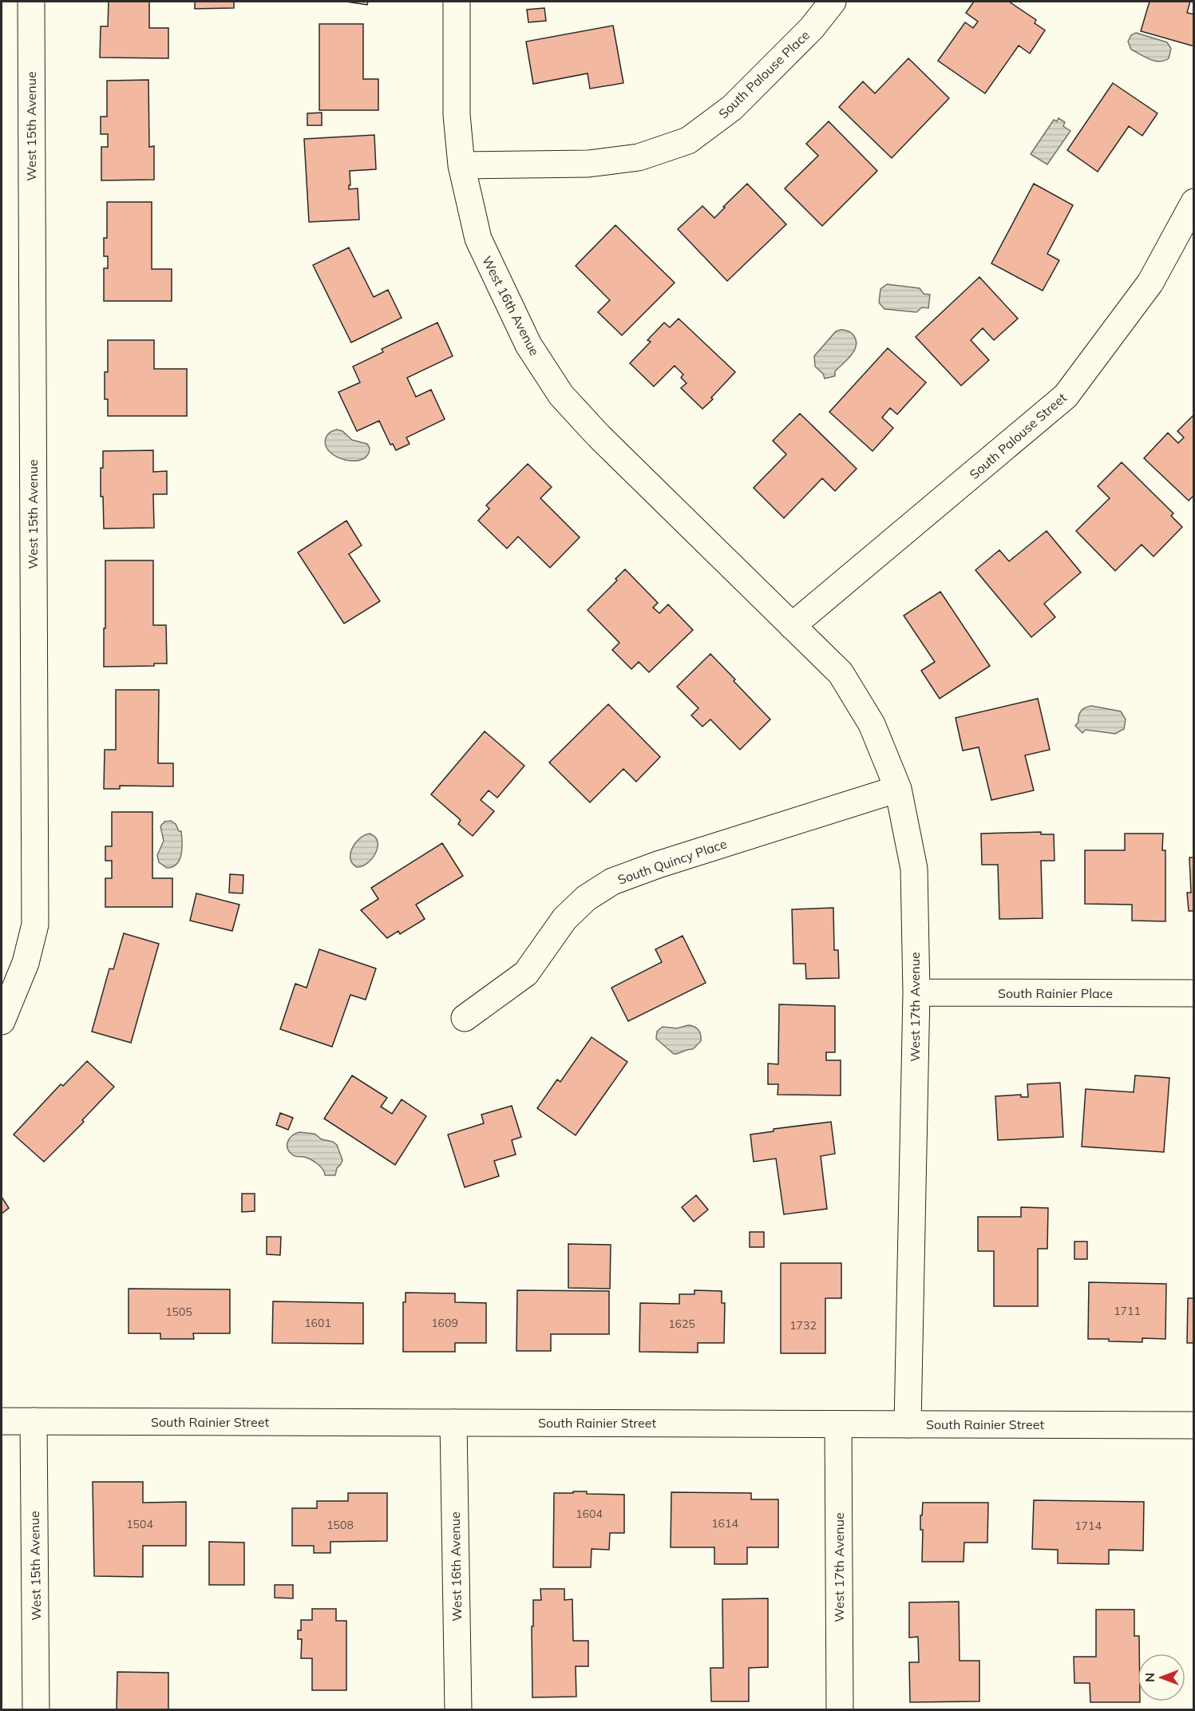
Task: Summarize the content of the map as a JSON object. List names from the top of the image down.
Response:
{
  "streets": {
    "street": [
      "South Palouse Place",
      "West 15th Avenue",
      "West 16th Avenue",
      "South Palouse Street",
      "South Quincy Place",
      "South Rainier Place",
      "West 17th Avenue",
      "South Rainier Street"
    ]
  },
  "crossings": [
    ["South Palouse Place", "West 16th Avenue"],
    ["West 15th Avenue", "South Rainier Street"],
    ["West 16th Avenue", "South Palouse Street"],
    ["West 16th Avenue", "West 17th Avenue"],
    ["West 16th Avenue", "South Rainier Street"],
    ["South Palouse Street", "West 17th Avenue"],
    ["South Quincy Place", "West 17th Avenue"],
    ["South Rainier Place", "West 17th Avenue"],
    ["West 17th Avenue", "South Rainier Street"]
  ],
  "house_numbers": [
    "1711",
    "1505",
    "1601",
    "1609",
    "1625",
    "1732",
    "1604",
    "1614",
    "1504",
    "1508",
    "1714"
  ],
  "north": "left"
}
